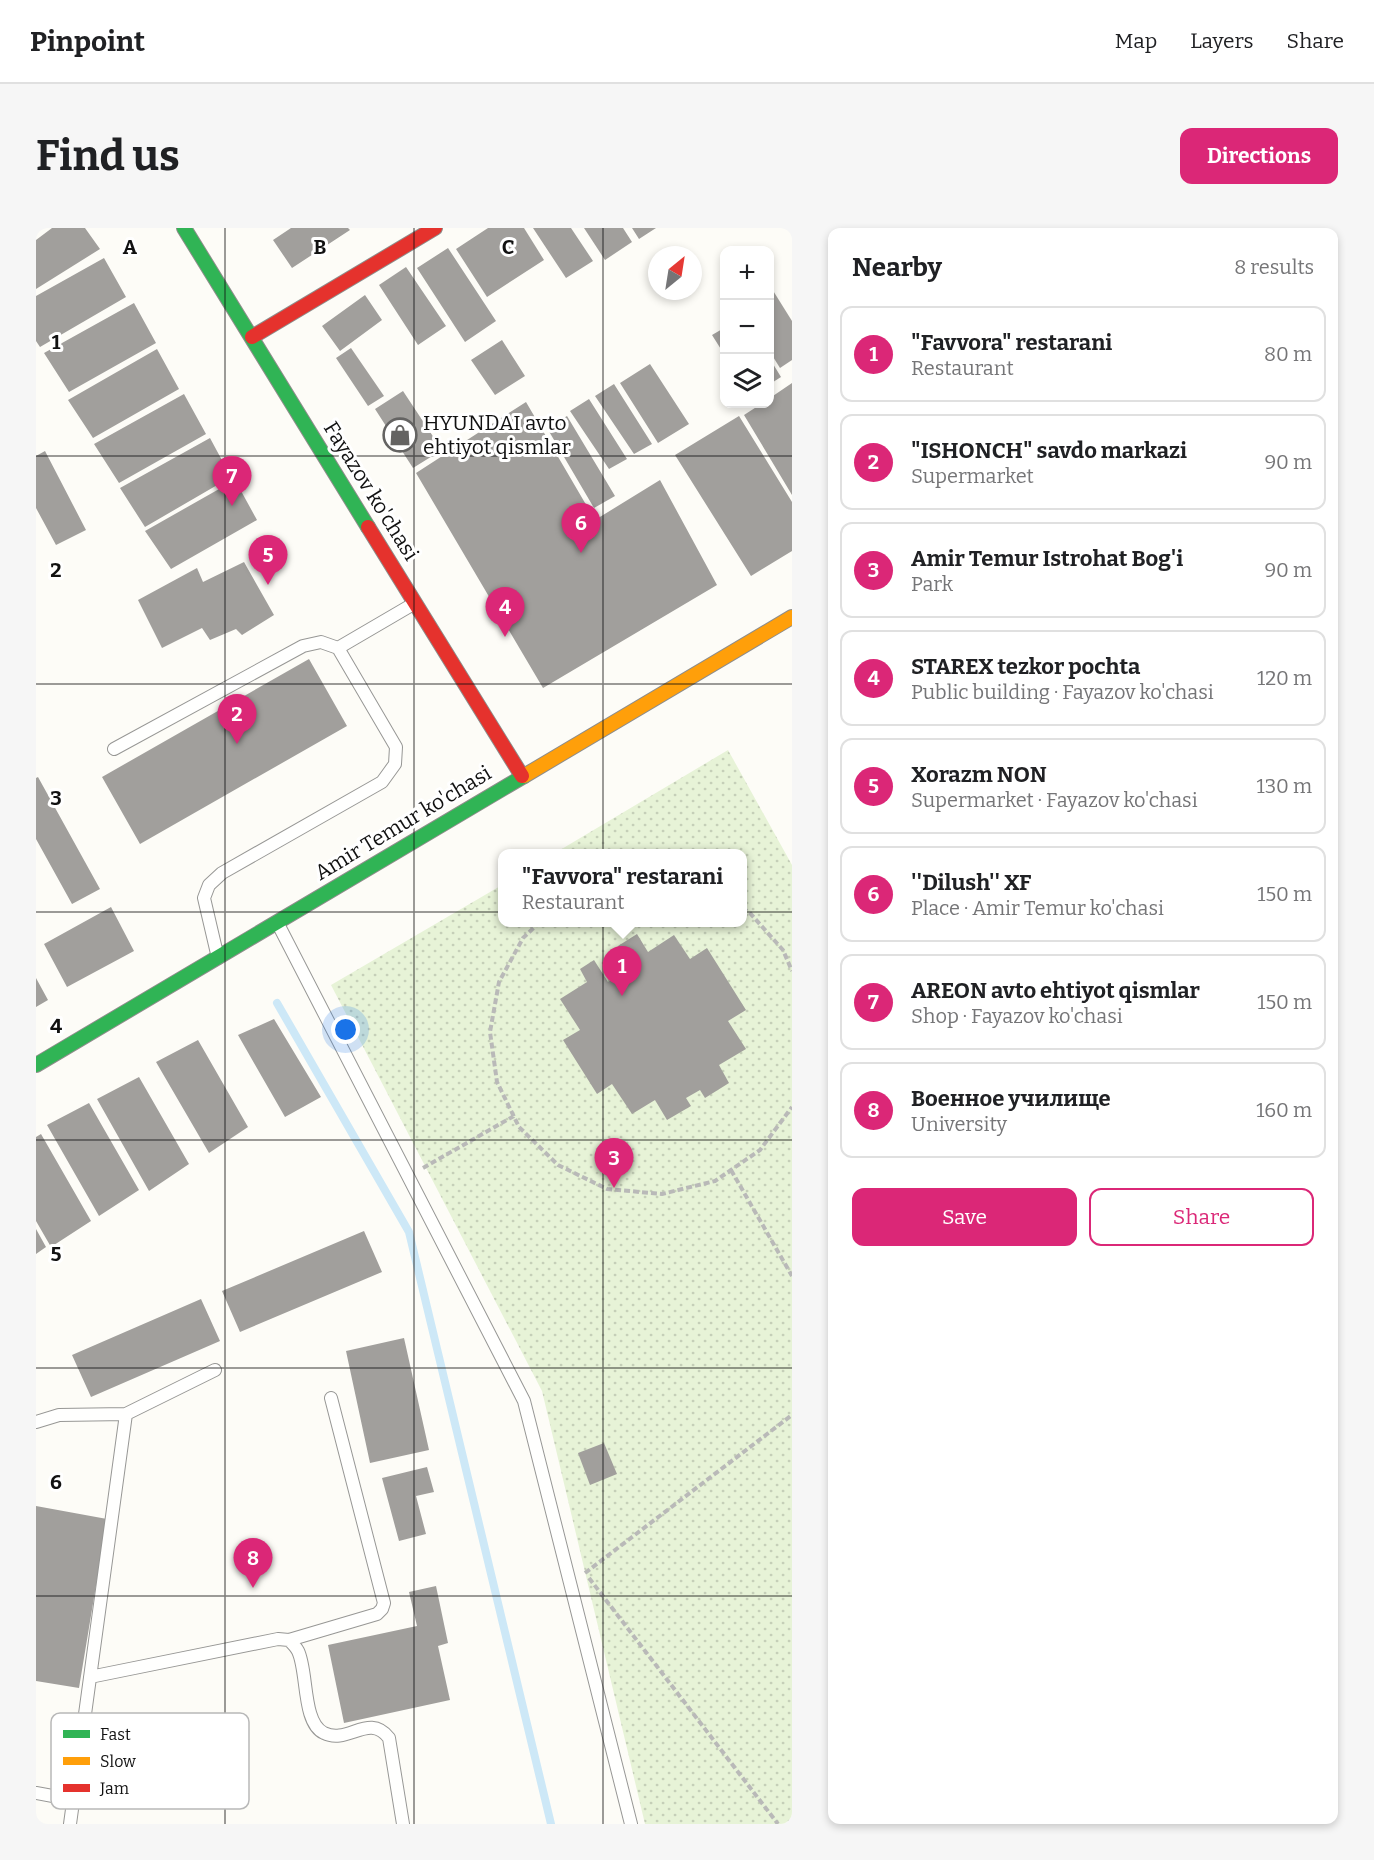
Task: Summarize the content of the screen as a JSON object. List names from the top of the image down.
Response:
{
  "streets": {
    "main road": ["Fayazov ko'chasi", "Amir Temur ko'chasi"]
  },
  "crossings": [
    ["Fayazov ko'chasi", "Amir Temur ko'chasi"]
  ],
  "places": {
    "shop": ["HYUNDAI avto ehtiyot qismlar"]
  },
  "legend": ["Fast", "Slow", "Jam"],
  "north": "top right",
  "page": {
    "header": "Pinpoint",
    "nav": ["Map", "Layers", "Share"],
    "buttons": [
      "Directions",
      ["Save", "Share"]
    ],
    "title": "Find us",
    "heading": ["Nearby", "8 results"],
    "map_buttons": ["+", "−"],
    "list": [
      {
        "mark": "1",
        "name": "\"Favvora\" restarani",
        "note": "Restaurant",
        "value": "80 m"
      },
      {
        "mark": "2",
        "name": "\"ISHONCH\" savdo markazi",
        "note": "Supermarket",
        "value": "90 m"
      },
      {
        "mark": "3",
        "name": "Amir Temur Istrohat Bog'i",
        "note": "Park",
        "value": "90 m"
      },
      {
        "mark": "4",
        "name": "STAREX tezkor pochta",
        "note": "Public building · Fayazov ko'chasi",
        "value": "120 m"
      },
      {
        "mark": "5",
        "name": "Xorazm NON",
        "note": "Supermarket · Fayazov ko'chasi",
        "value": "130 m"
      },
      {
        "mark": "6",
        "name": "''Dilush'' XF",
        "note": "Place · Amir Temur ko'chasi",
        "value": "150 m"
      },
      {
        "mark": "7",
        "name": "AREON avto ehtiyot qismlar",
        "note": "Shop · Fayazov ko'chasi",
        "value": "150 m"
      },
      {
        "mark": "8",
        "name": "Военное училище",
        "note": "University",
        "value": "160 m"
      }
    ],
    "pins": [
      "7",
      "6",
      "5",
      "4",
      "2",
      "1",
      "3",
      "8"
    ],
    "popup": ["\"Favvora\" restarani", "Restaurant"]
  },
  "grid": {
    "columns": ["A", "B", "C"],
    "rows": [
      "1",
      "2",
      "3",
      "4",
      "5",
      "6"
    ]
  }
}
